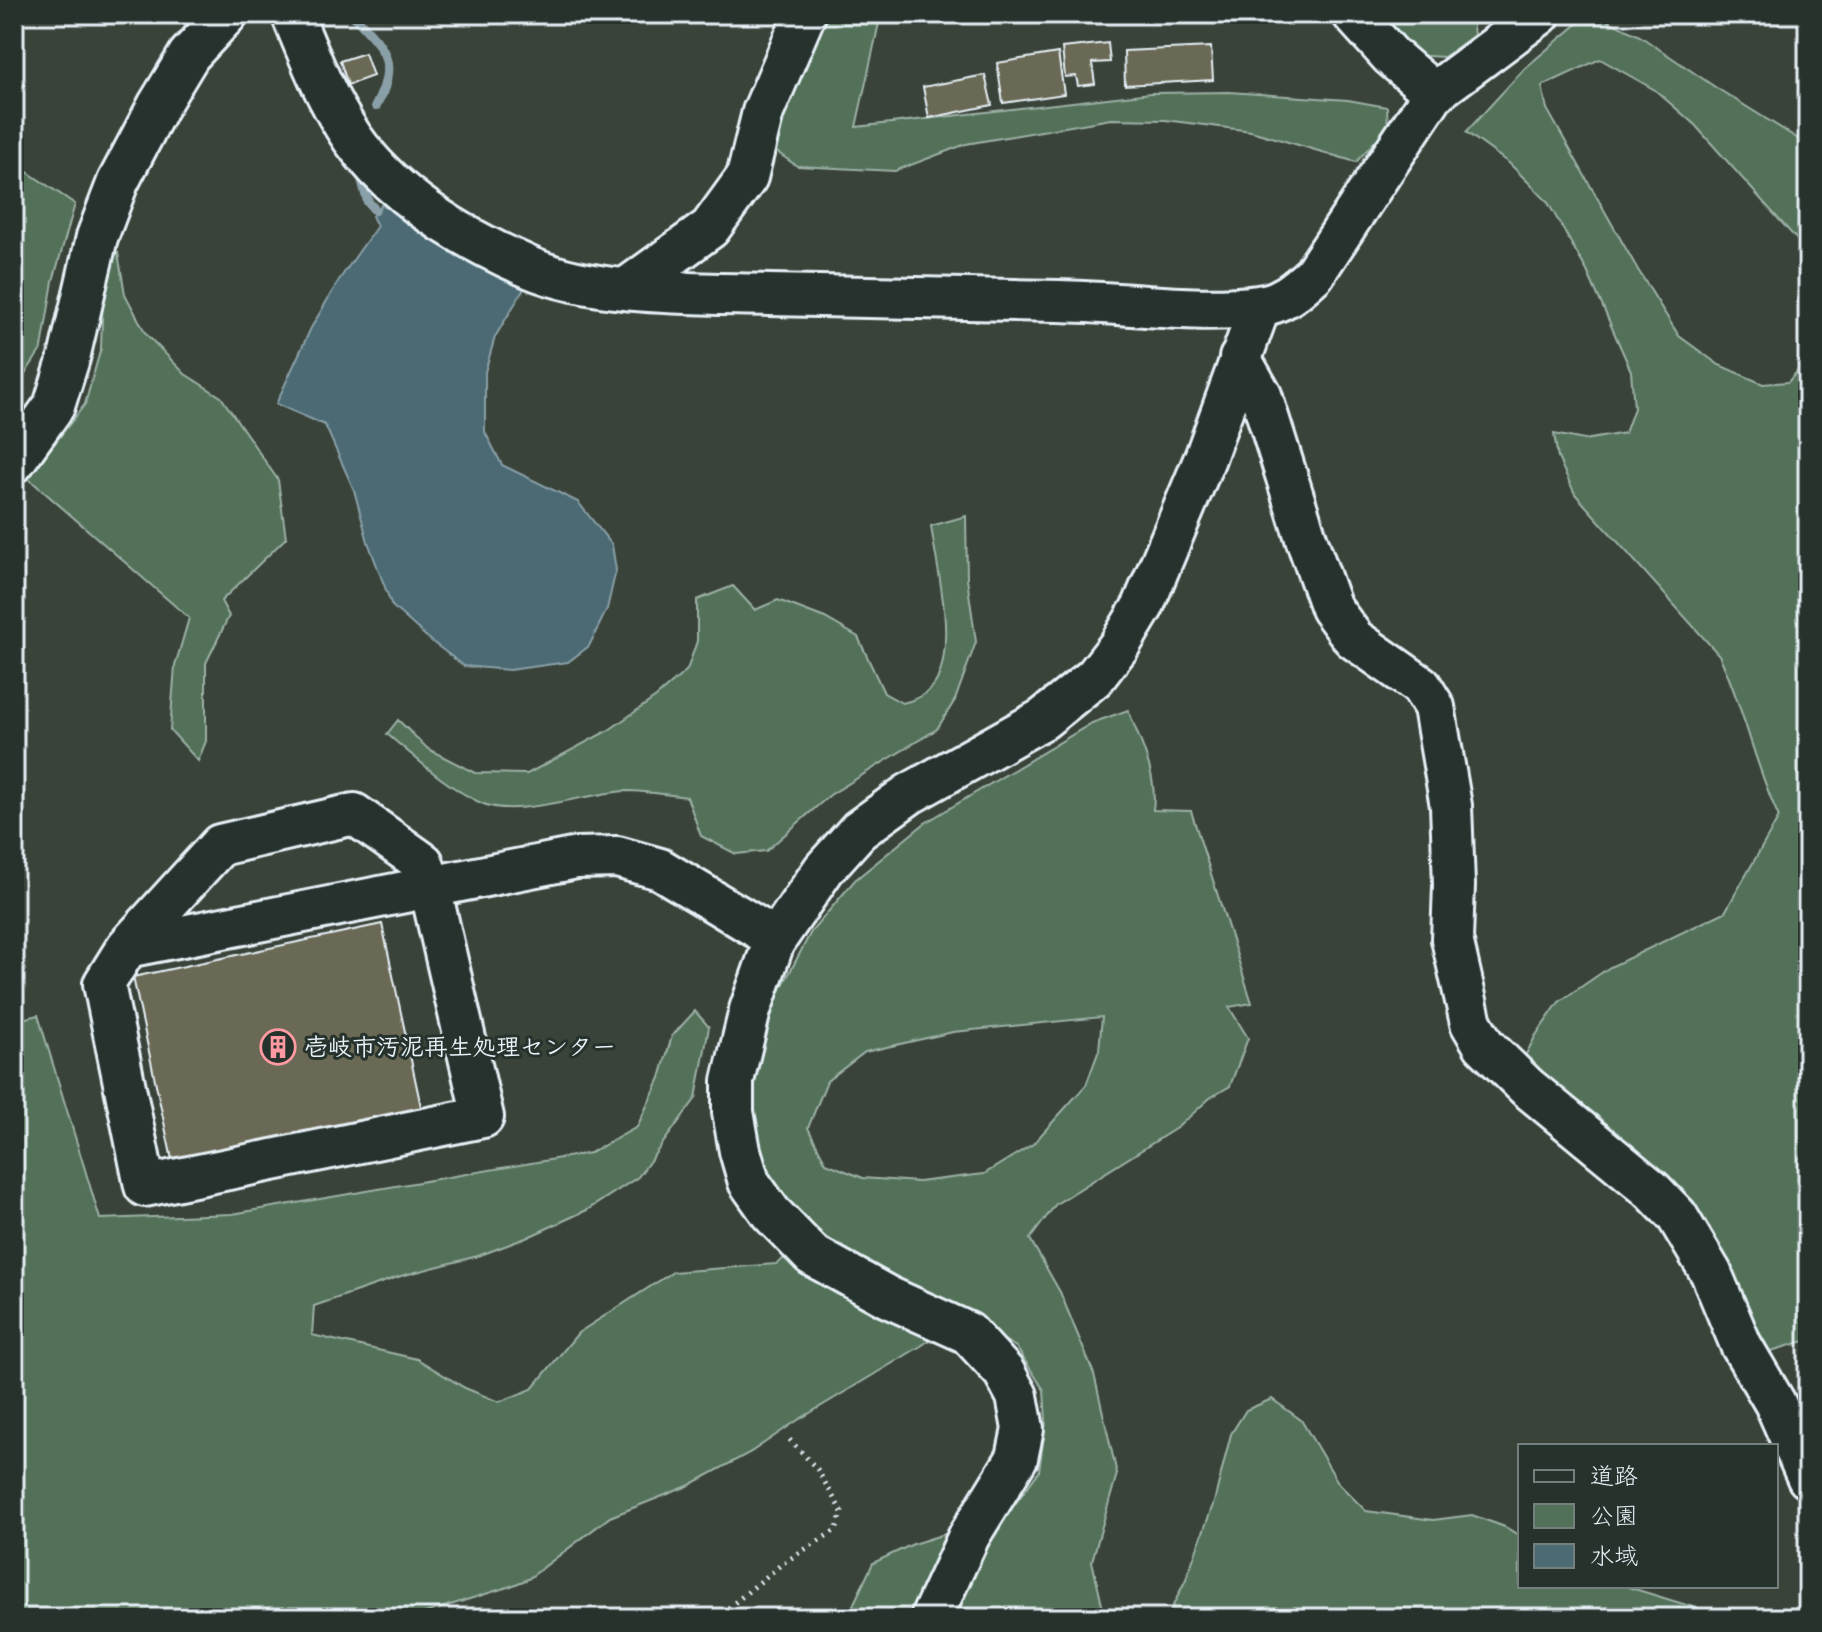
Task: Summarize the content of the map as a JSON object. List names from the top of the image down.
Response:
{
  "places": {
    "building": ["壱岐市汚泥再生処理センター"]
  },
  "legend": ["道路", "公園", "水域"]
}
